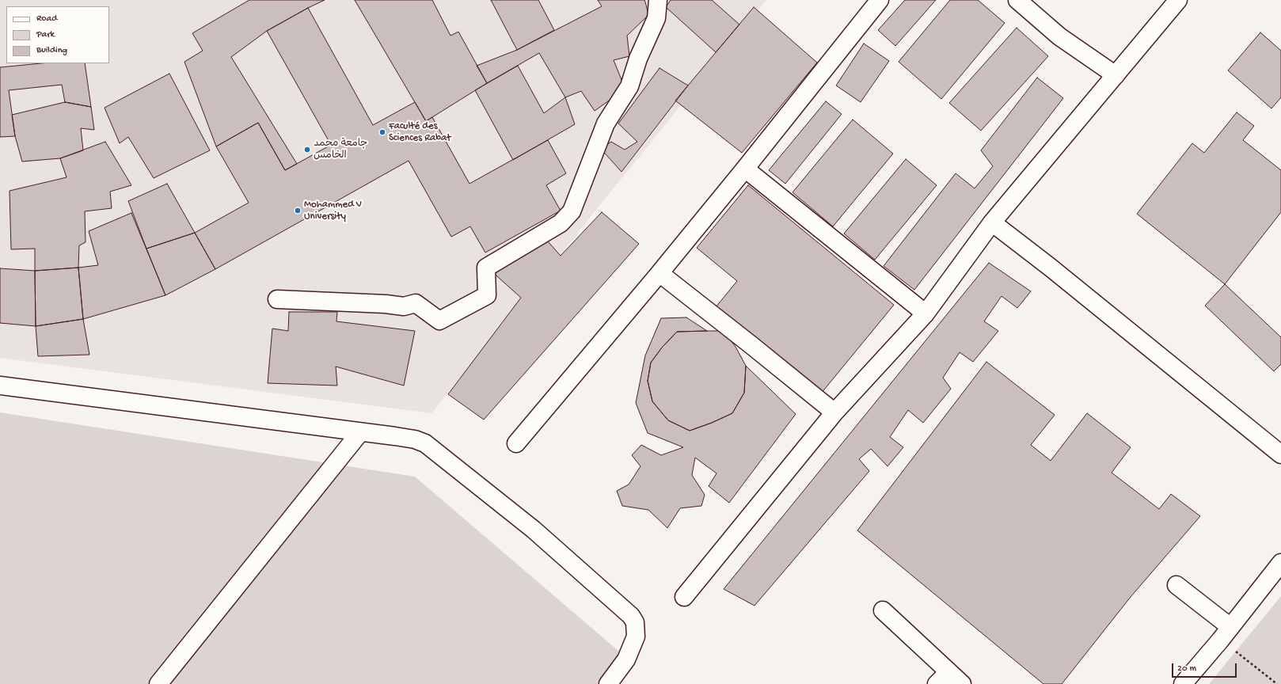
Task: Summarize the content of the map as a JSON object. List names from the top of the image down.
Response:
{
  "places": ["Faculté des Sciences Rabat", "جامعة محمد الخامس", "Mohammed V University"],
  "legend": ["Road", "Park", "Building"],
  "scale_bar": "20 m"
}
